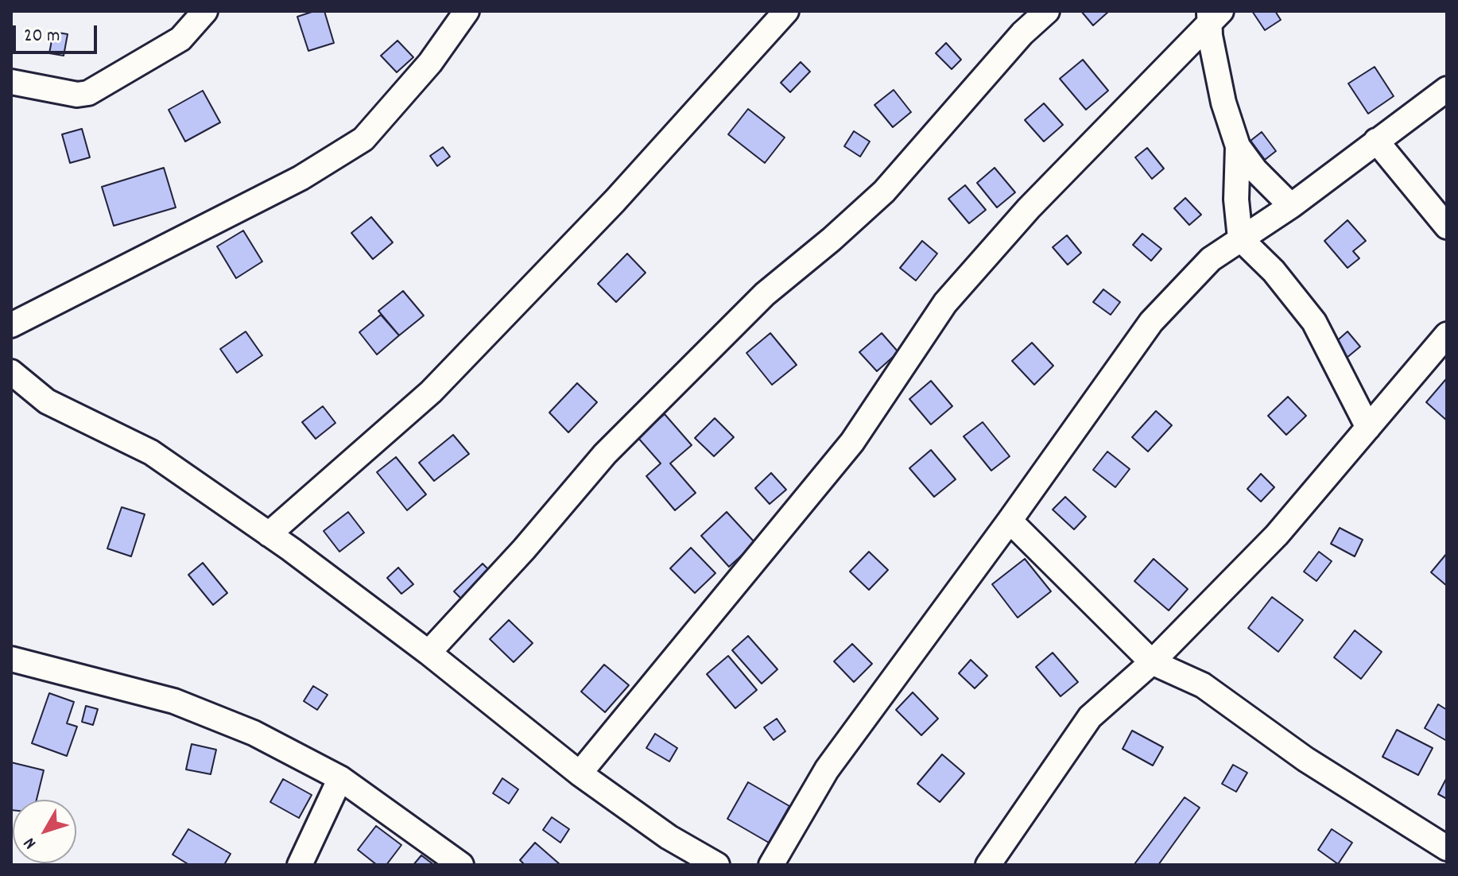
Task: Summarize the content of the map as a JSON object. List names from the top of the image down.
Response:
{
  "scale_bar": "20 m",
  "north": "bottom left"
}
